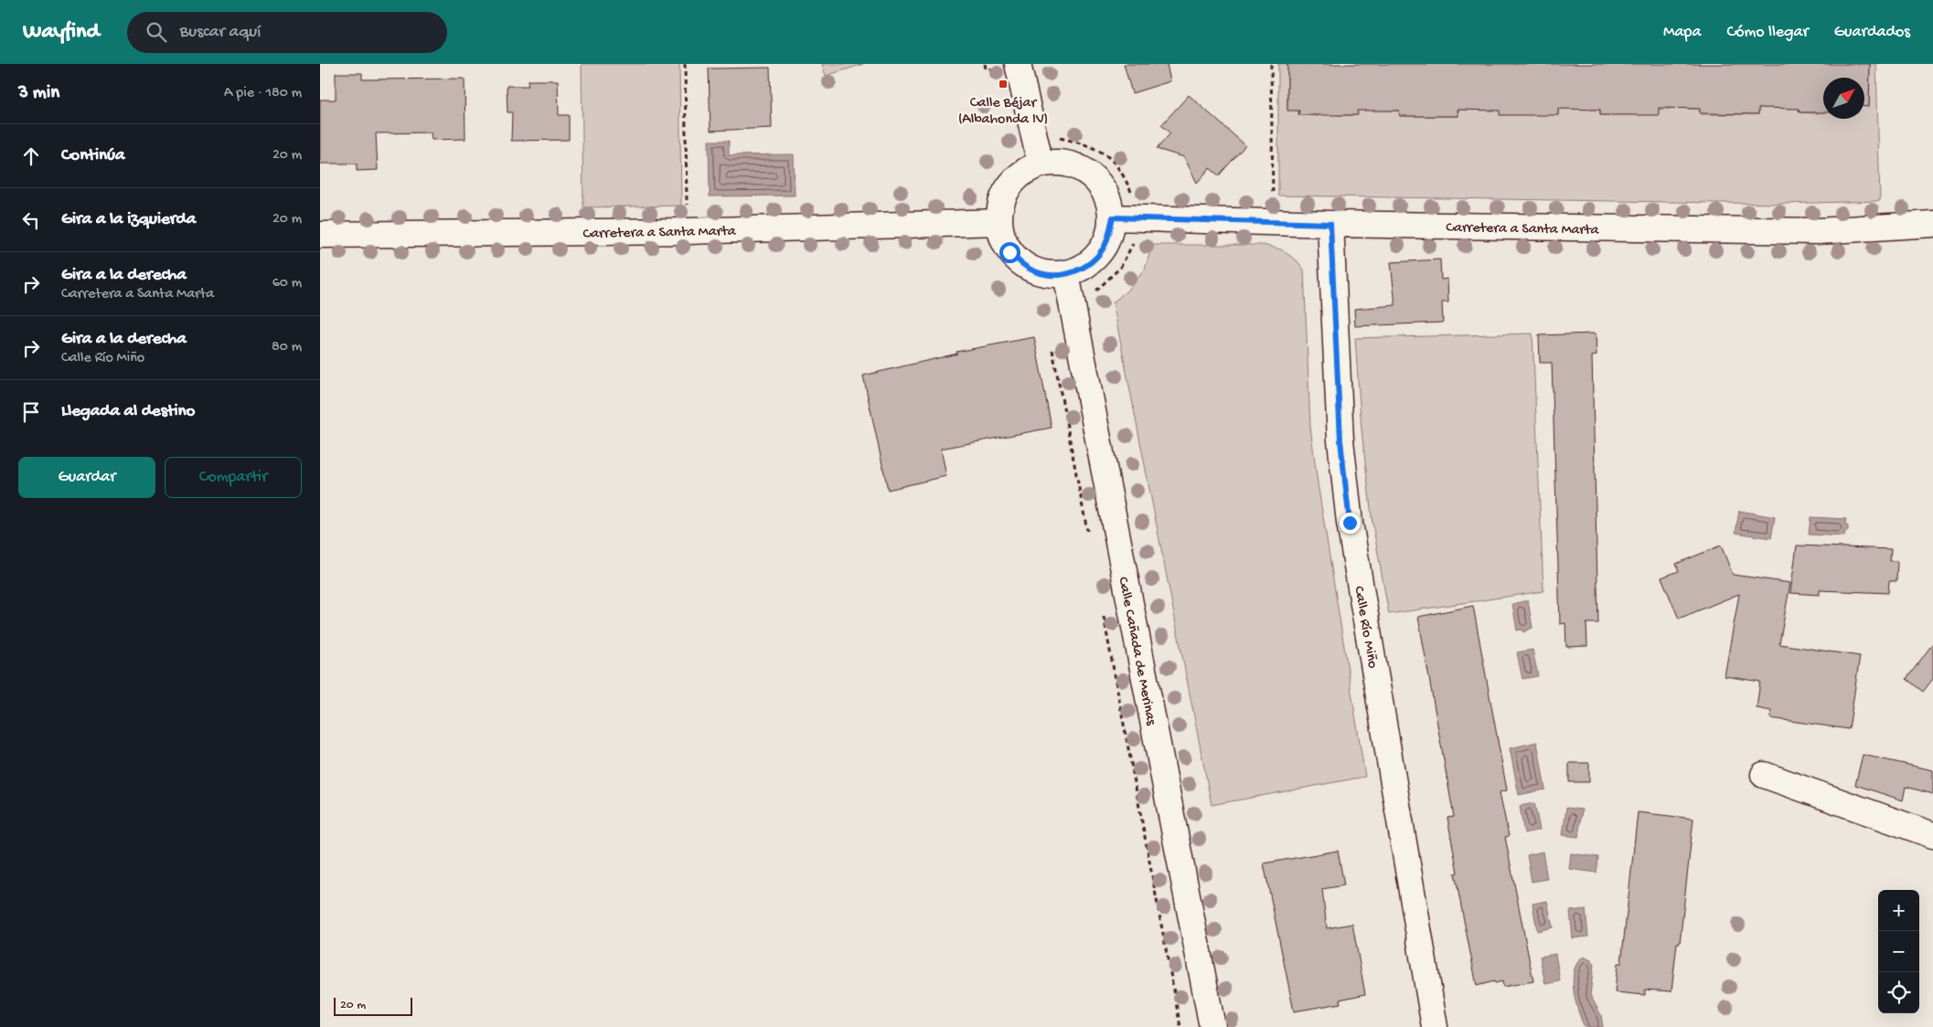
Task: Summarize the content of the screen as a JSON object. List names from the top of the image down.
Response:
{
  "streets": {
    "street": ["Carretera a Santa Marta", "Calle Río Miño", "Calle Cañada de Merinas"]
  },
  "crossings": [
    ["Carretera a Santa Marta", "Calle Río Miño"],
    ["Carretera a Santa Marta", "Calle Cañada de Merinas"]
  ],
  "places": {
    "transit": ["Calle Béjar (Albahonda IV)"]
  },
  "scale_bar": "20 m",
  "north": "top right",
  "page": {
    "header": "Wayfind",
    "search": "Buscar aquí",
    "nav": ["Mapa", "Cómo llegar", "Guardados"],
    "heading": ["3 min", "A pie · 180 m"],
    "list": [
      ["Continúa", "20 m"],
      ["Gira a la izquierda", "20 m"],
      ["Gira a la derecha", "Carretera a Santa Marta", "60 m"],
      ["Gira a la derecha", "Calle Río Miño", "80 m"],
      "Llegada al destino"
    ],
    "buttons": ["Guardar", "Compartir"],
    "map_buttons": ["+", "−"],
    "scale": "20 m"
  }
}
